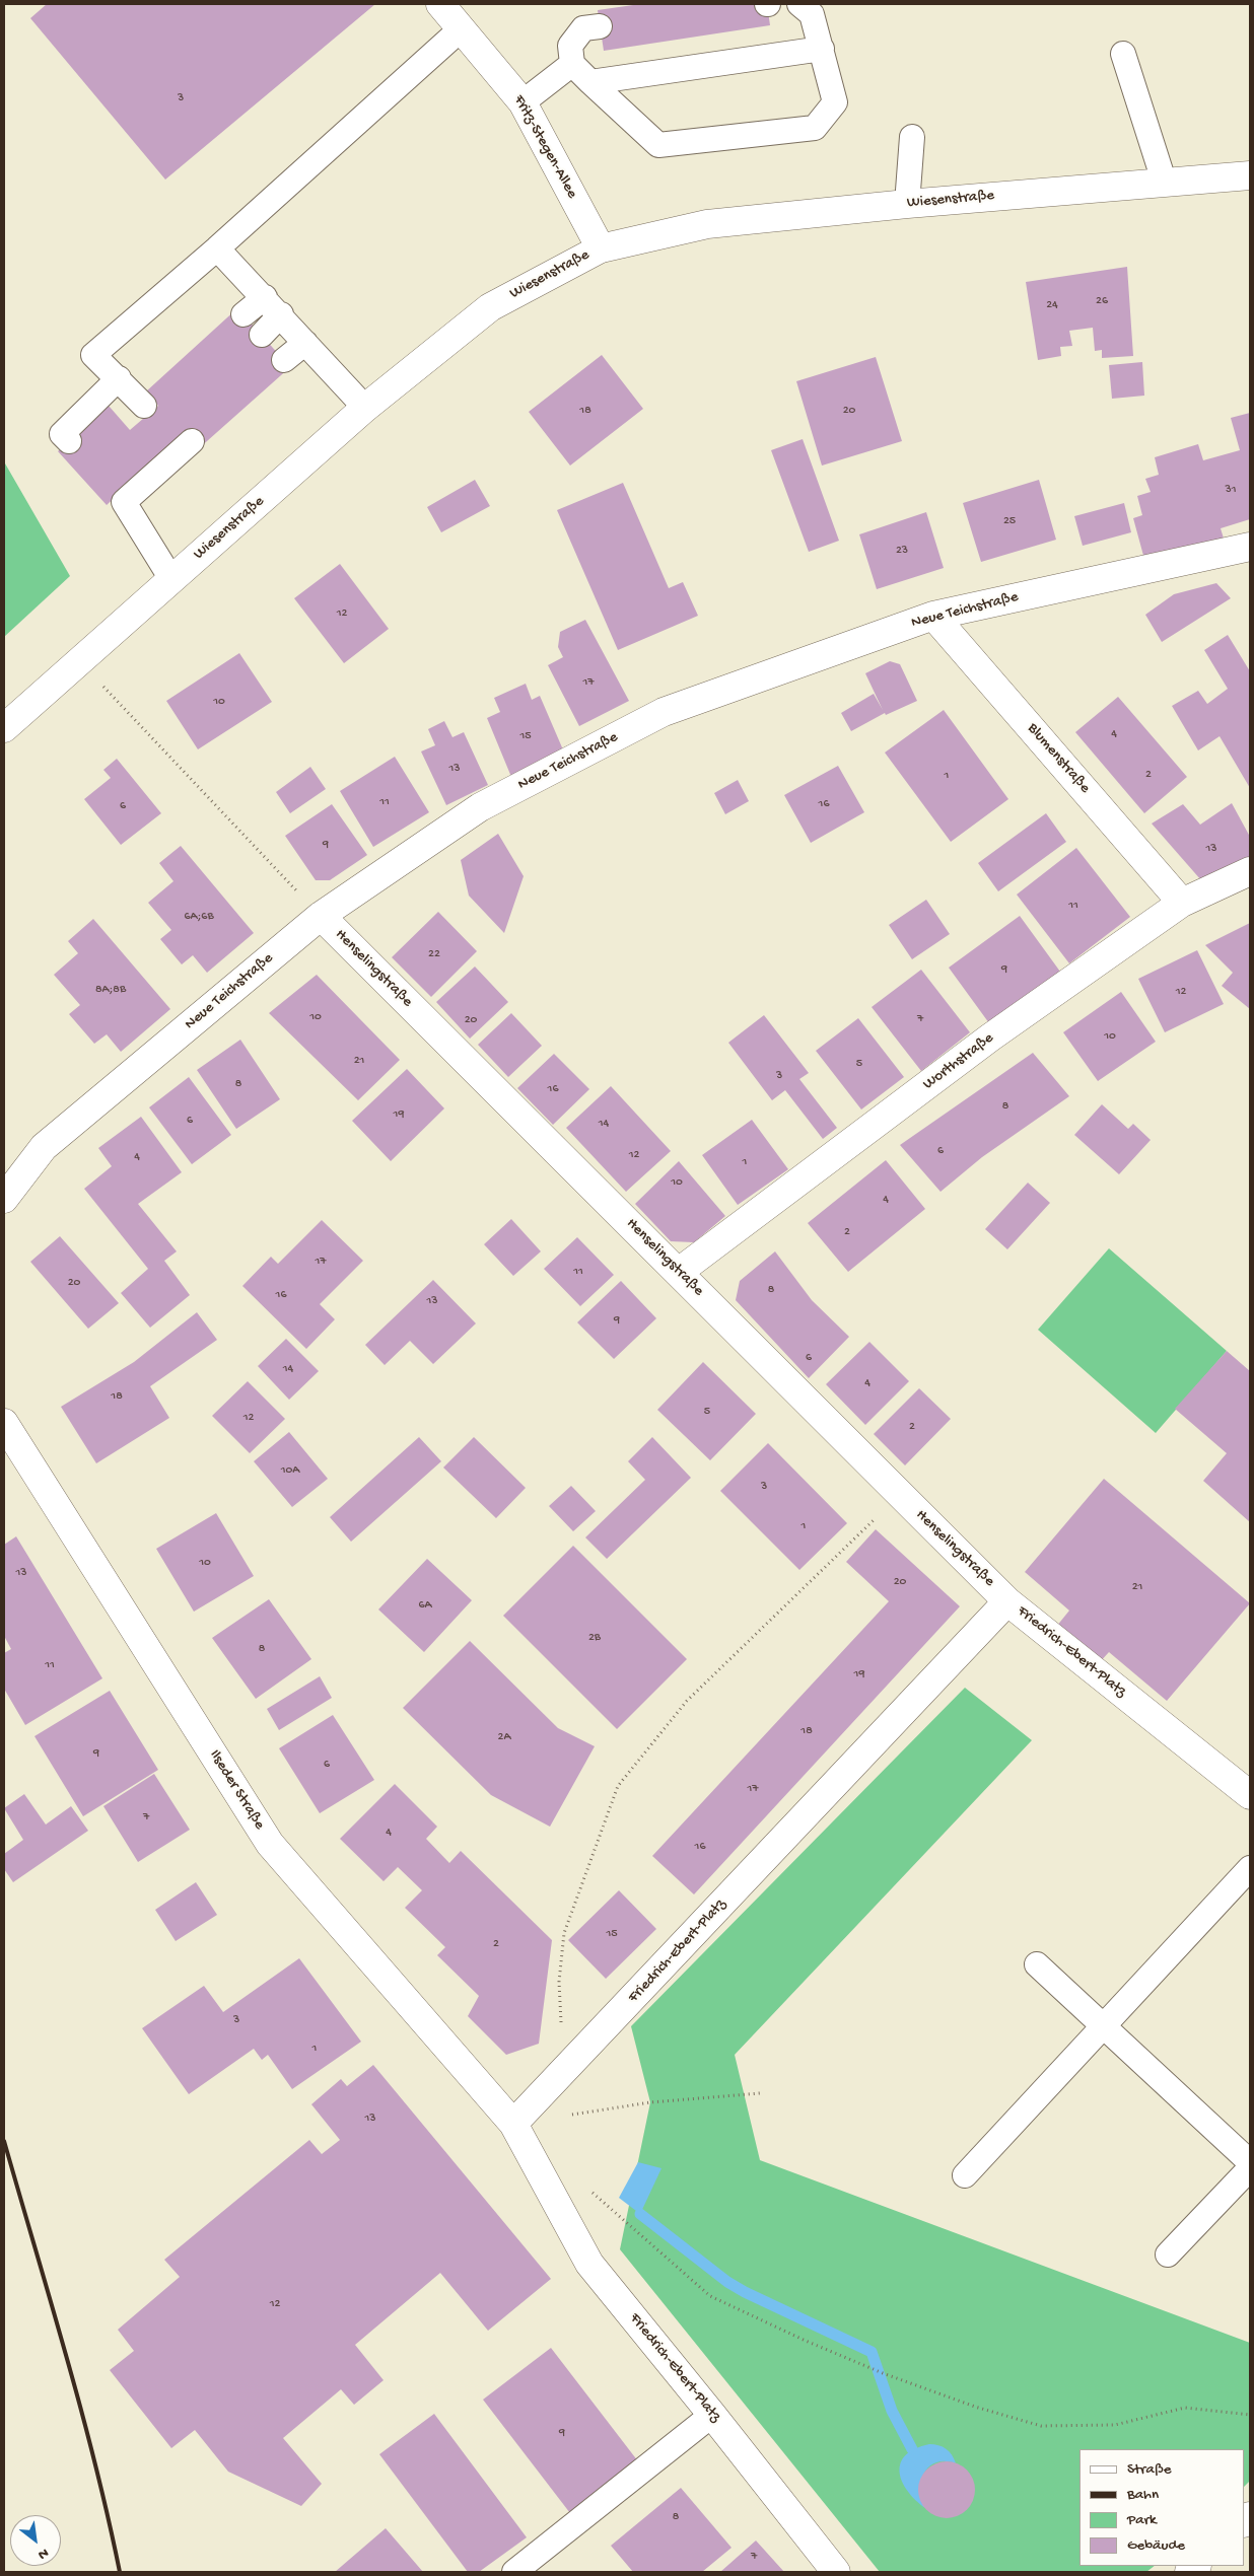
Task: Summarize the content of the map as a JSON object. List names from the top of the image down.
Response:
{
  "streets": {
    "street": [
      "Fritz-Stegen-Allee",
      "Wiesenstraße",
      "Neue Teichstraße",
      "Blumenstraße",
      "Henselingstraße",
      "Worthstraße",
      "Friedrich-Ebert-Platz",
      "Ilseder Straße"
    ]
  },
  "crossings": [
    ["Fritz-Stegen-Allee", "Wiesenstraße"],
    ["Neue Teichstraße", "Blumenstraße"],
    ["Neue Teichstraße", "Henselingstraße"],
    ["Blumenstraße", "Worthstraße"],
    ["Henselingstraße", "Worthstraße"],
    ["Henselingstraße", "Friedrich-Ebert-Platz"],
    ["Friedrich-Ebert-Platz", "Ilseder Straße"]
  ],
  "house_numbers": [
    "3",
    "26",
    "24",
    "18",
    "20",
    "31",
    "25",
    "23",
    "12",
    "17",
    "10",
    "4",
    "15",
    "13",
    "2",
    "1",
    "11",
    "16",
    "6",
    "9",
    "13",
    "11",
    "6A;6B",
    "22",
    "9",
    "8A;8B",
    "12",
    "10",
    "7",
    "20",
    "10",
    "21",
    "5",
    "3",
    "8",
    "16",
    "8",
    "19",
    "6",
    "14",
    "6",
    "12",
    "4",
    "1",
    "10",
    "4",
    "2",
    "17",
    "11",
    "20",
    "8",
    "16",
    "13",
    "9",
    "6",
    "14",
    "4",
    "18",
    "5",
    "12",
    "2",
    "10A",
    "3",
    "1",
    "10",
    "13",
    "20",
    "21",
    "6A",
    "2B",
    "8",
    "11",
    "19",
    "18",
    "2A",
    "9",
    "6",
    "17",
    "7",
    "4",
    "16",
    "15",
    "2",
    "3",
    "1",
    "13",
    "12",
    "9",
    "8",
    "7"
  ],
  "legend": [
    "Straße",
    "Bahn",
    "Park",
    "Gebäude"
  ],
  "north": "bottom right"
}
